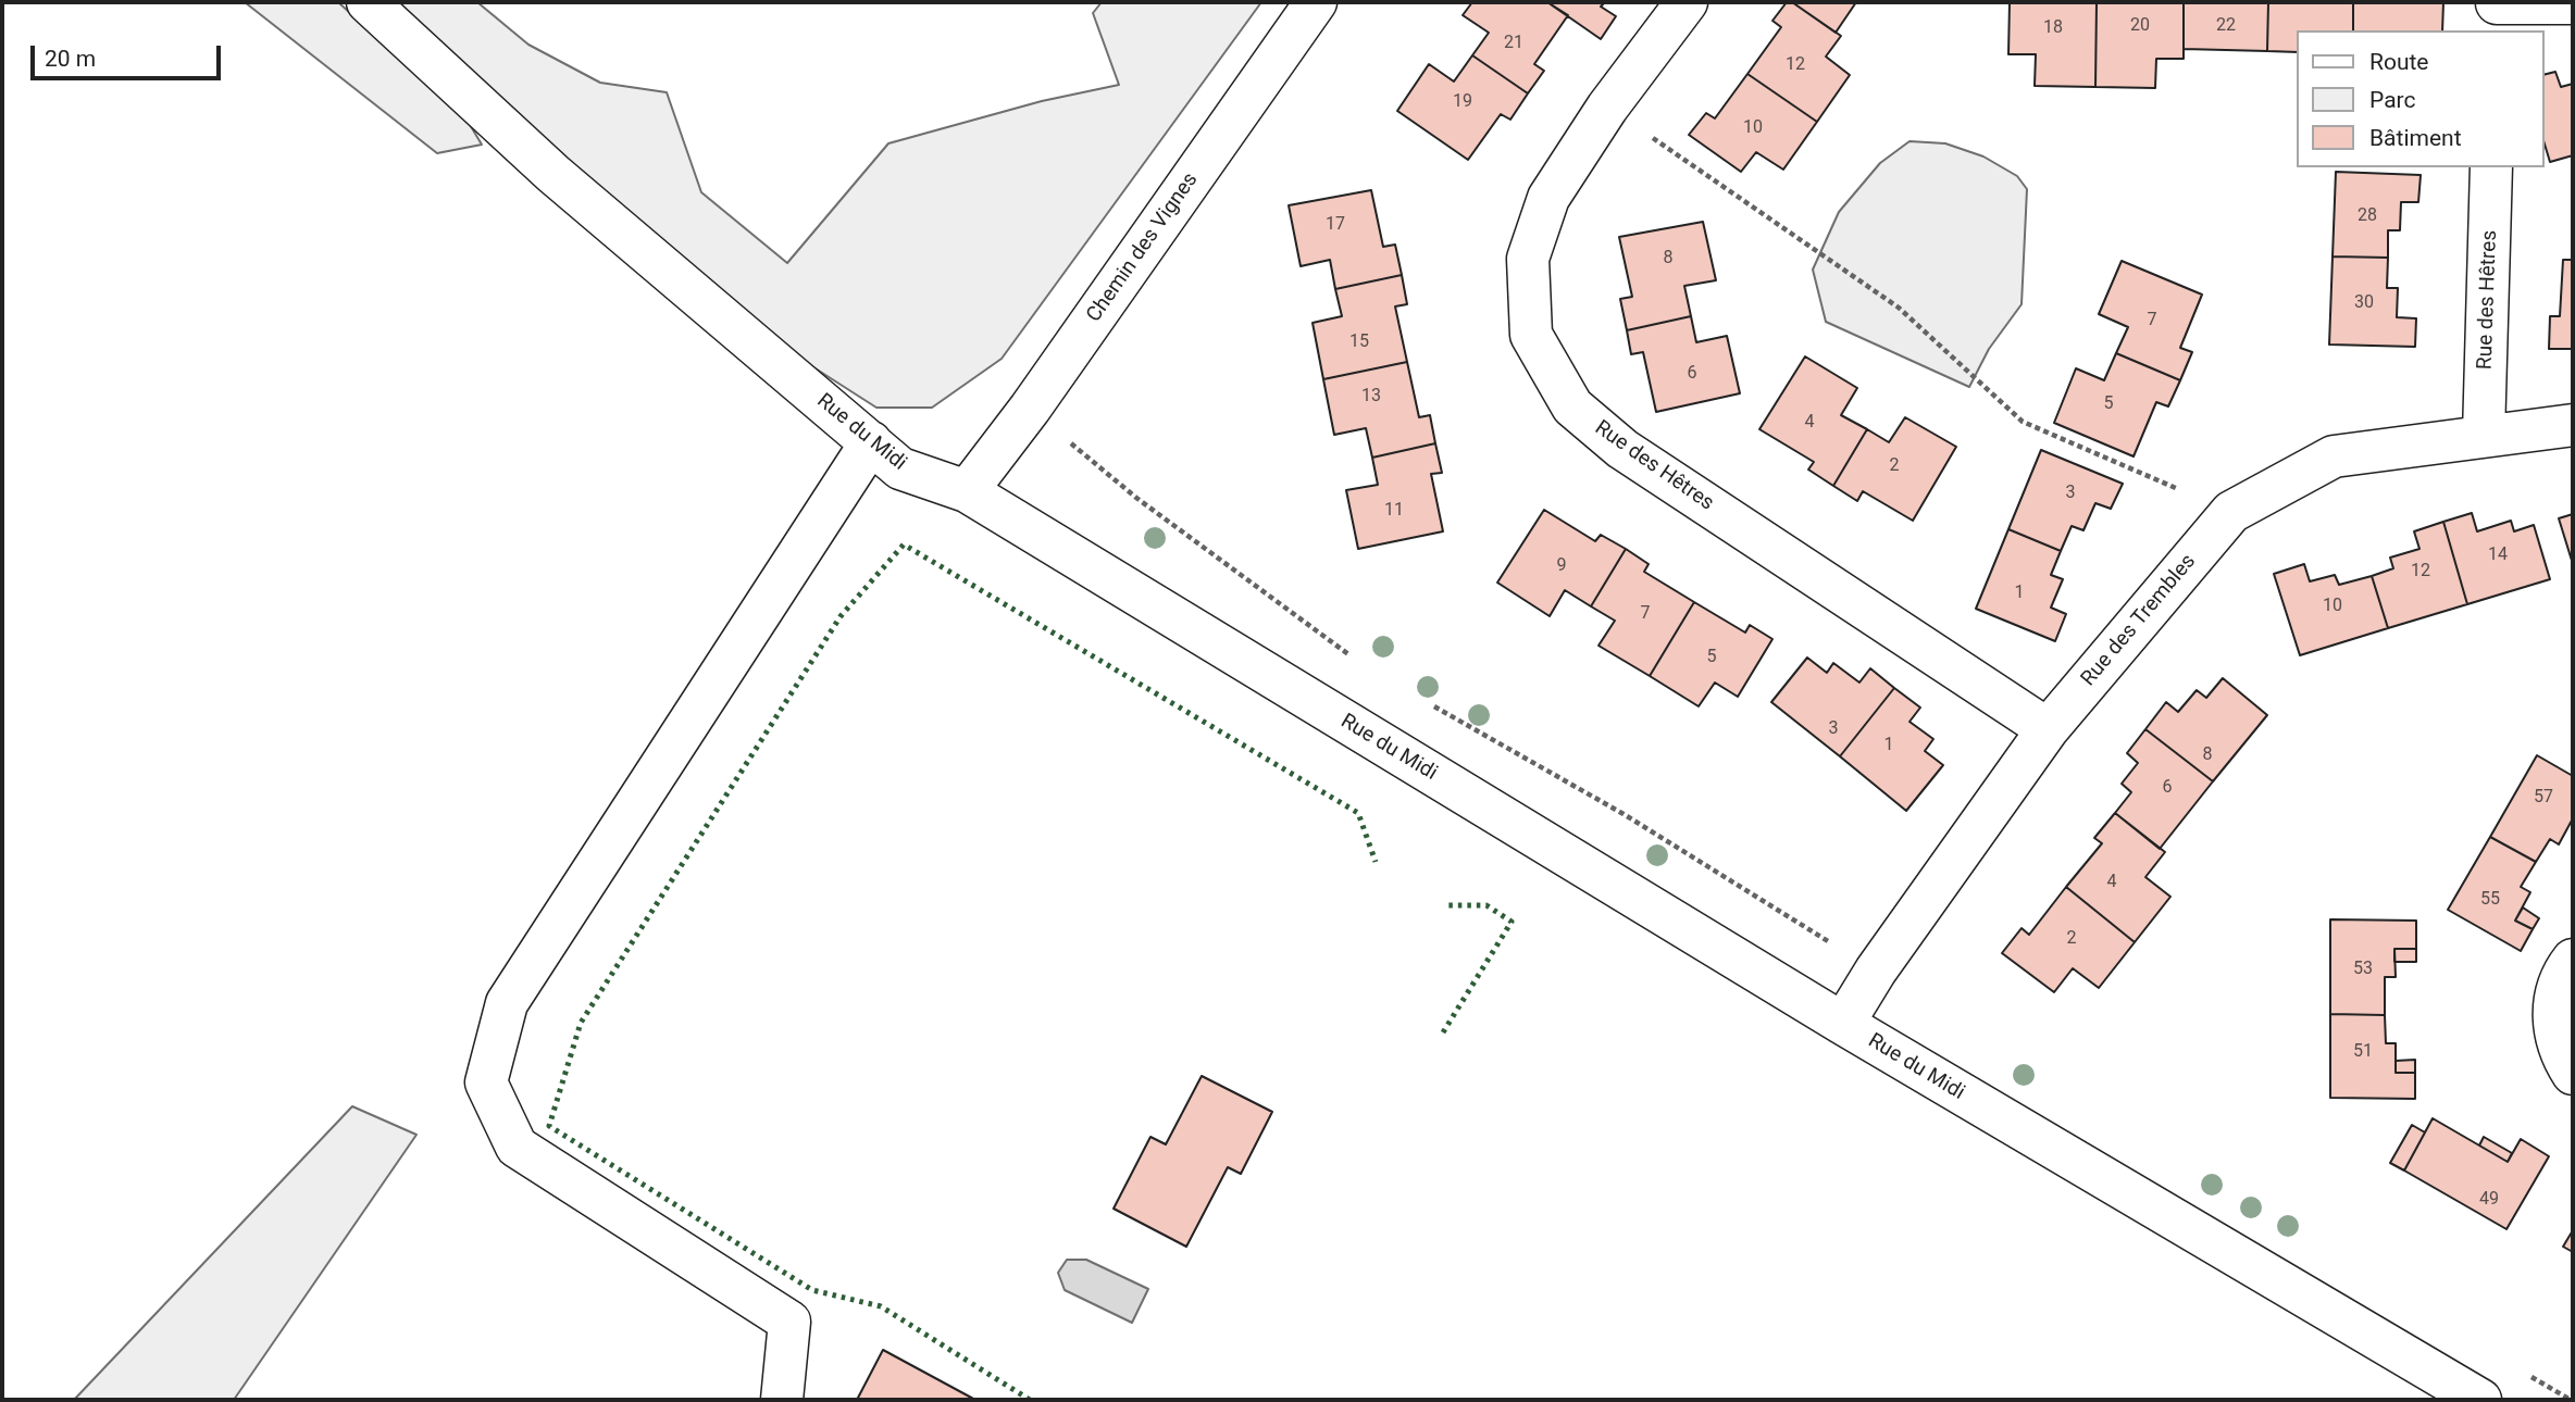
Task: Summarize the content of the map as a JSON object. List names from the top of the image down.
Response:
{
  "streets": {
    "street": [
      "Chemin des Vignes",
      "Rue des Hêtres",
      "Rue du Midi",
      "Rue des Trembles"
    ]
  },
  "crossings": [
    ["Chemin des Vignes", "Rue du Midi"],
    ["Rue des Hêtres", "Rue des Trembles"],
    ["Rue du Midi", "Rue des Trembles"]
  ],
  "house_numbers": [
    "20",
    "22",
    "18",
    "21",
    "12",
    "19",
    "10",
    "28",
    "17",
    "8",
    "30",
    "7",
    "15",
    "6",
    "13",
    "5",
    "4",
    "2",
    "3",
    "11",
    "14",
    "9",
    "12",
    "1",
    "10",
    "7",
    "5",
    "3",
    "1",
    "8",
    "6",
    "57",
    "4",
    "55",
    "2",
    "53",
    "51",
    "49"
  ],
  "legend": ["Route", "Parc", "Bâtiment"],
  "scale_bar": "20 m"
}
